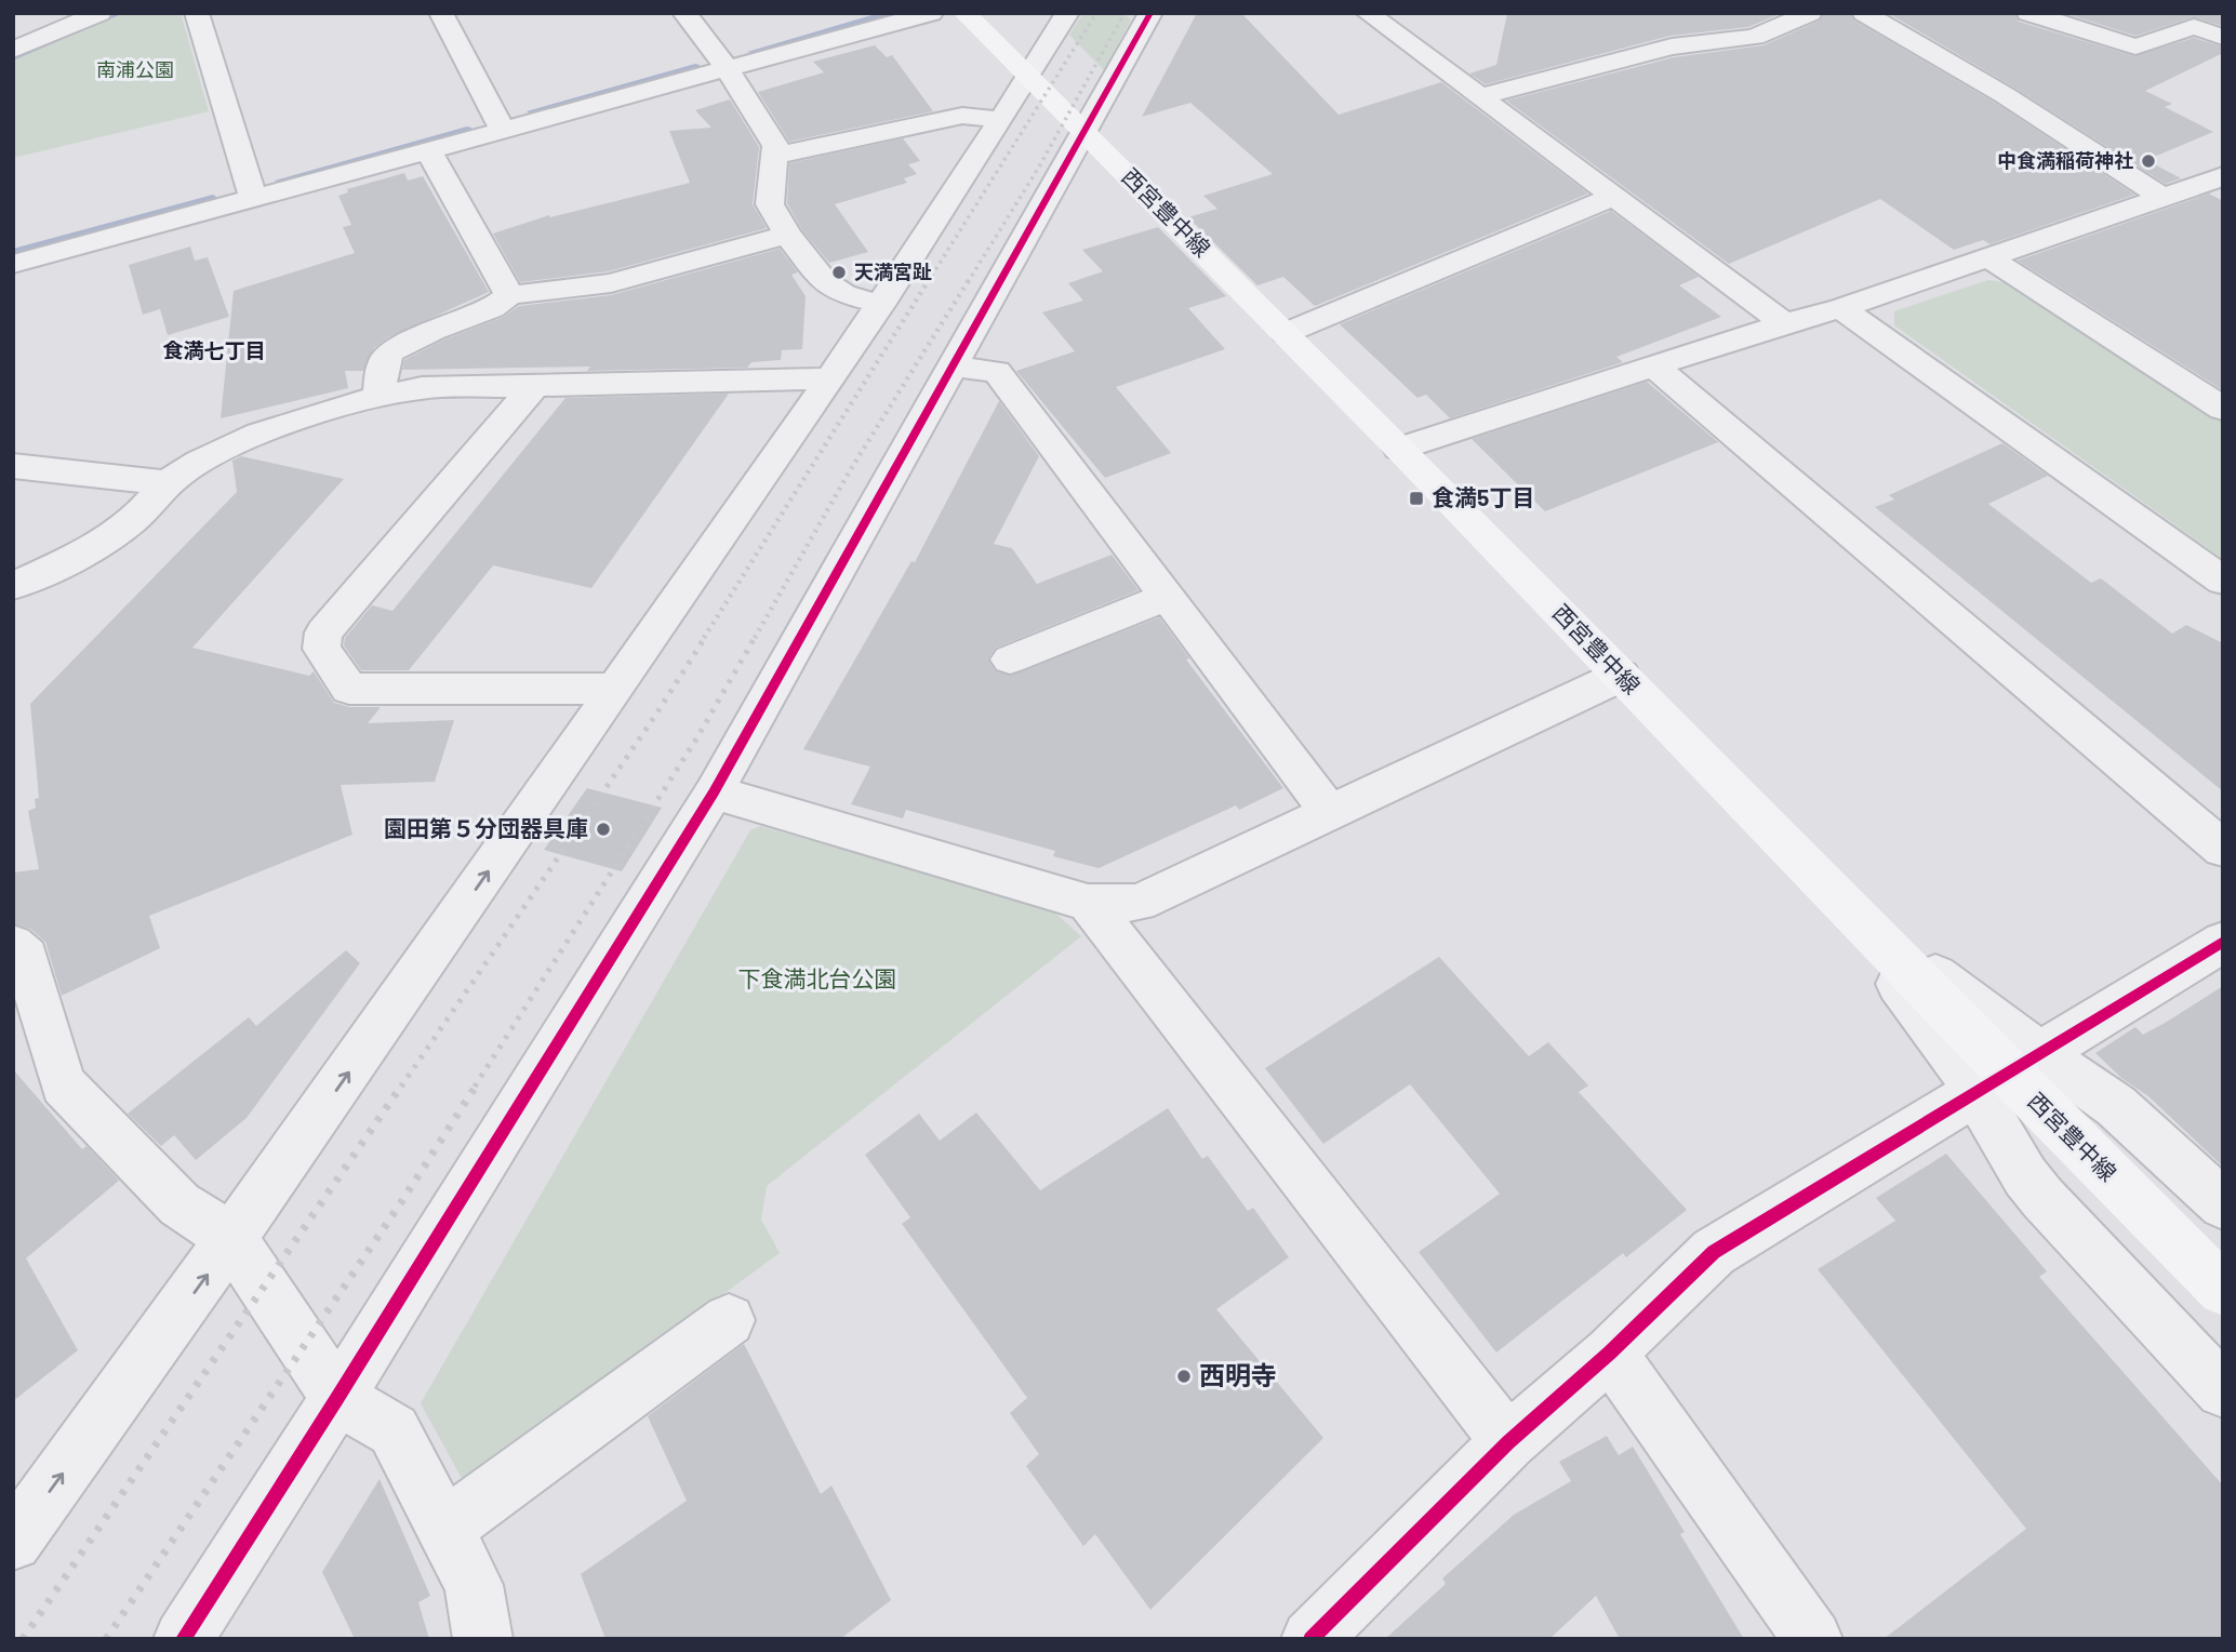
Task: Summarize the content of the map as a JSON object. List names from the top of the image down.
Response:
{
  "streets": {
    "main road": ["西宮豊中線"]
  },
  "districts": ["食満七丁目"],
  "parks": ["南浦公園", "下食満北台公園"],
  "places": {
    "other": [
      "中食満稲荷神社",
      "天満宮趾",
      "園田第５分団器具庫",
      "西明寺"
    ],
    "transit": ["食満5丁目"]
  }
}
